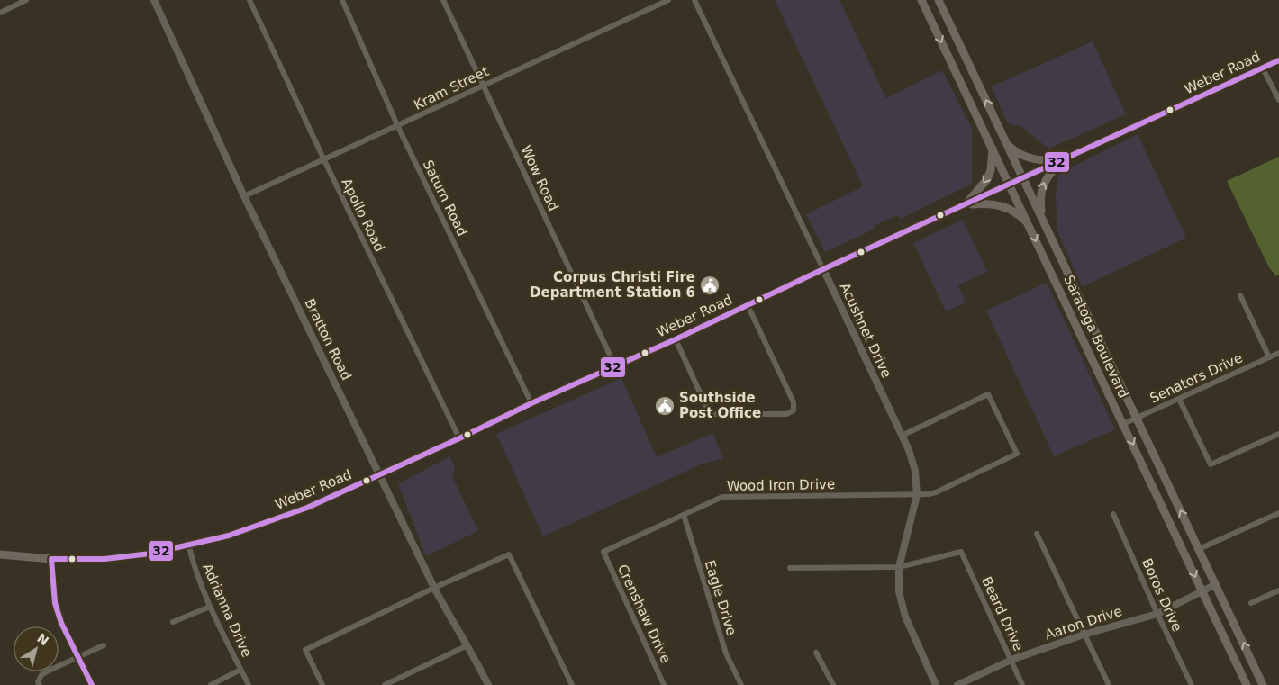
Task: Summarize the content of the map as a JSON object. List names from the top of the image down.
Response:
{
  "streets": {
    "main road": ["Weber Road", "Saratoga Boulevard"],
    "street": [
      "Kram Street",
      "Wow Road",
      "Saturn Road",
      "Apollo Road",
      "Acushnet Drive",
      "Bratton Road",
      "Senators Drive",
      "Wood Iron Drive",
      "Boros Drive",
      "Eagle Drive",
      "Adrianna Drive",
      "Crenshaw Drive",
      "Beard Drive",
      "Aaron Drive"
    ]
  },
  "crossings": [
    ["Weber Road", "Wow Road"],
    ["Weber Road", "Saturn Road"],
    ["Weber Road", "Apollo Road"],
    ["Weber Road", "Acushnet Drive"],
    ["Weber Road", "Saratoga Boulevard"],
    ["Weber Road", "Bratton Road"],
    ["Weber Road", "Adrianna Drive"],
    ["Kram Street", "Wow Road"],
    ["Kram Street", "Saturn Road"],
    ["Kram Street", "Apollo Road"],
    ["Kram Street", "Bratton Road"],
    ["Acushnet Drive", "Wood Iron Drive"],
    ["Acushnet Drive", "Beard Drive"],
    ["Saratoga Boulevard", "Senators Drive"],
    ["Saratoga Boulevard", "Aaron Drive"],
    ["Wood Iron Drive", "Eagle Drive"],
    ["Wood Iron Drive", "Crenshaw Drive"],
    ["Boros Drive", "Aaron Drive"],
    ["Beard Drive", "Aaron Drive"]
  ],
  "places": {
    "public building": ["Corpus Christi Fire Department Station 6", "Southside Post Office"]
  },
  "lines": ["transit line 32"],
  "north": "top right"
}
